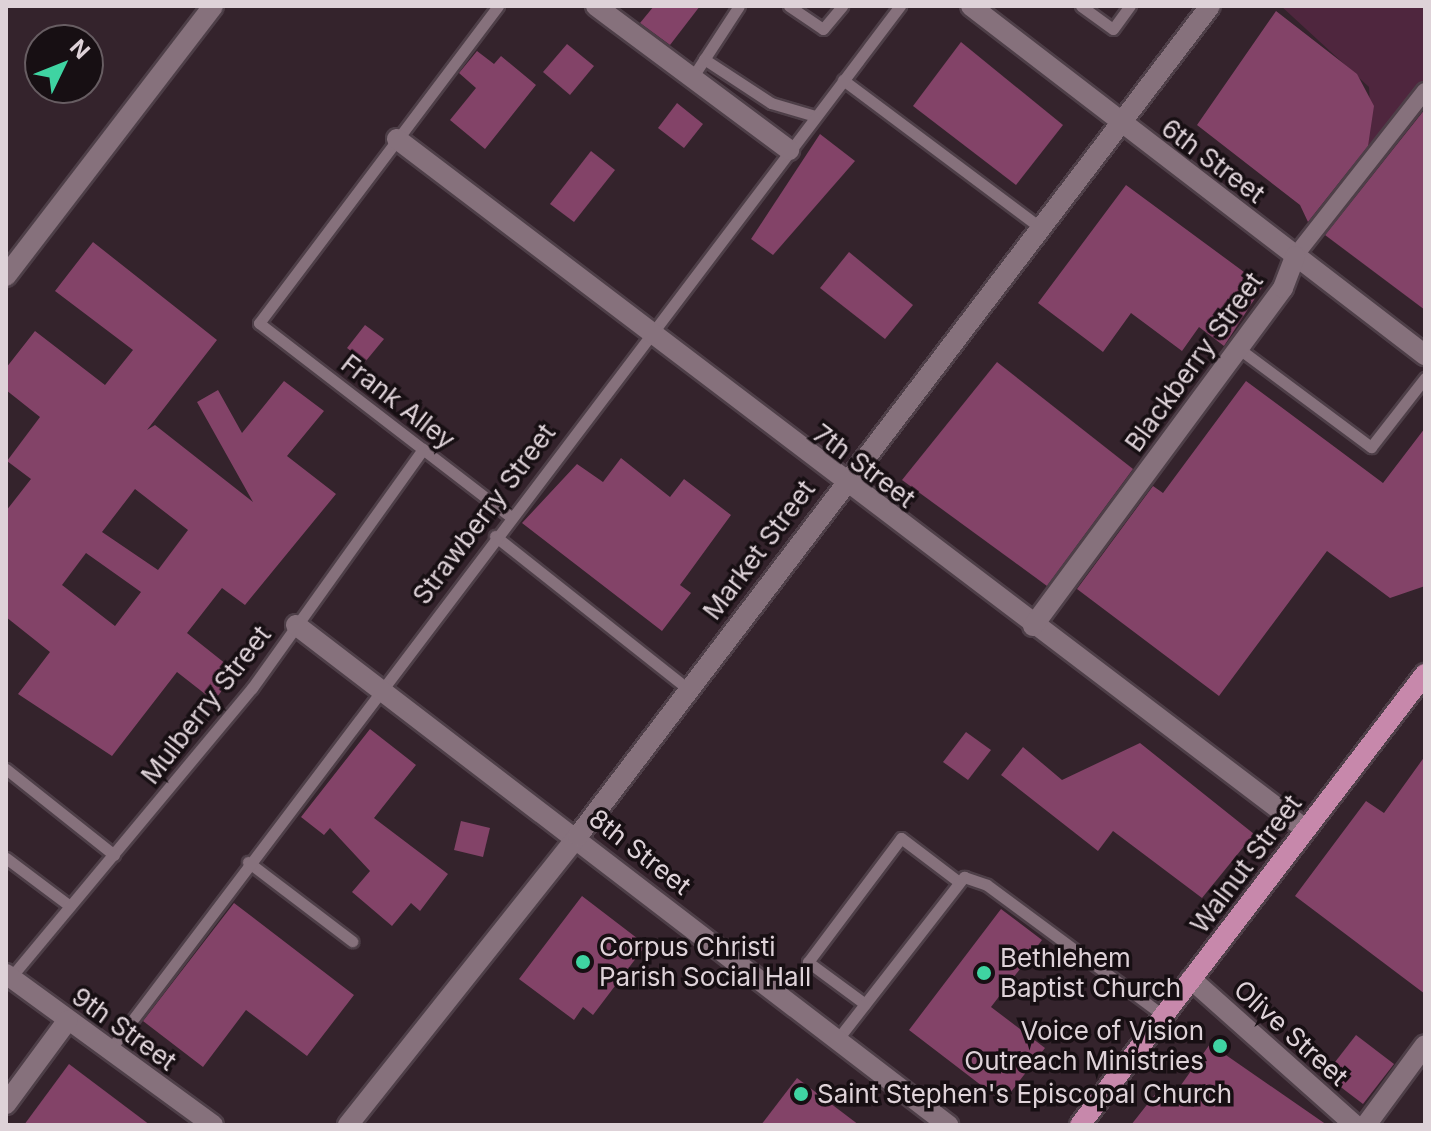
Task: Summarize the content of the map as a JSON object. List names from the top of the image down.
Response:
{
  "streets": {
    "main road": ["Walnut Street"],
    "street": [
      "6th Street",
      "Blackberry Street",
      "7th Street",
      "Market Street",
      "8th Street",
      "9th Street",
      "Olive Street"
    ],
    "lane": ["Frank Alley", "Strawberry Street", "Mulberry Street"]
  },
  "crossings": [
    ["6th Street", "Blackberry Street"],
    ["6th Street", "Market Street"],
    ["Blackberry Street", "7th Street"],
    ["Frank Alley", "7th Street"],
    ["Frank Alley", "Strawberry Street"],
    ["Frank Alley", "Mulberry Street"],
    ["7th Street", "Strawberry Street"],
    ["7th Street", "Market Street"],
    ["7th Street", "Walnut Street"],
    ["Strawberry Street", "8th Street"],
    ["Strawberry Street", "9th Street"],
    ["Market Street", "8th Street"],
    ["Mulberry Street", "8th Street"],
    ["Mulberry Street", "9th Street"],
    ["Walnut Street", "Olive Street"]
  ],
  "places": [
    "Corpus Christi Parish Social Hall",
    "Bethlehem Baptist Church",
    "Voice of Vision Outreach Ministries",
    "Saint Stephen's Episcopal Church"
  ],
  "north": "top right"
}
